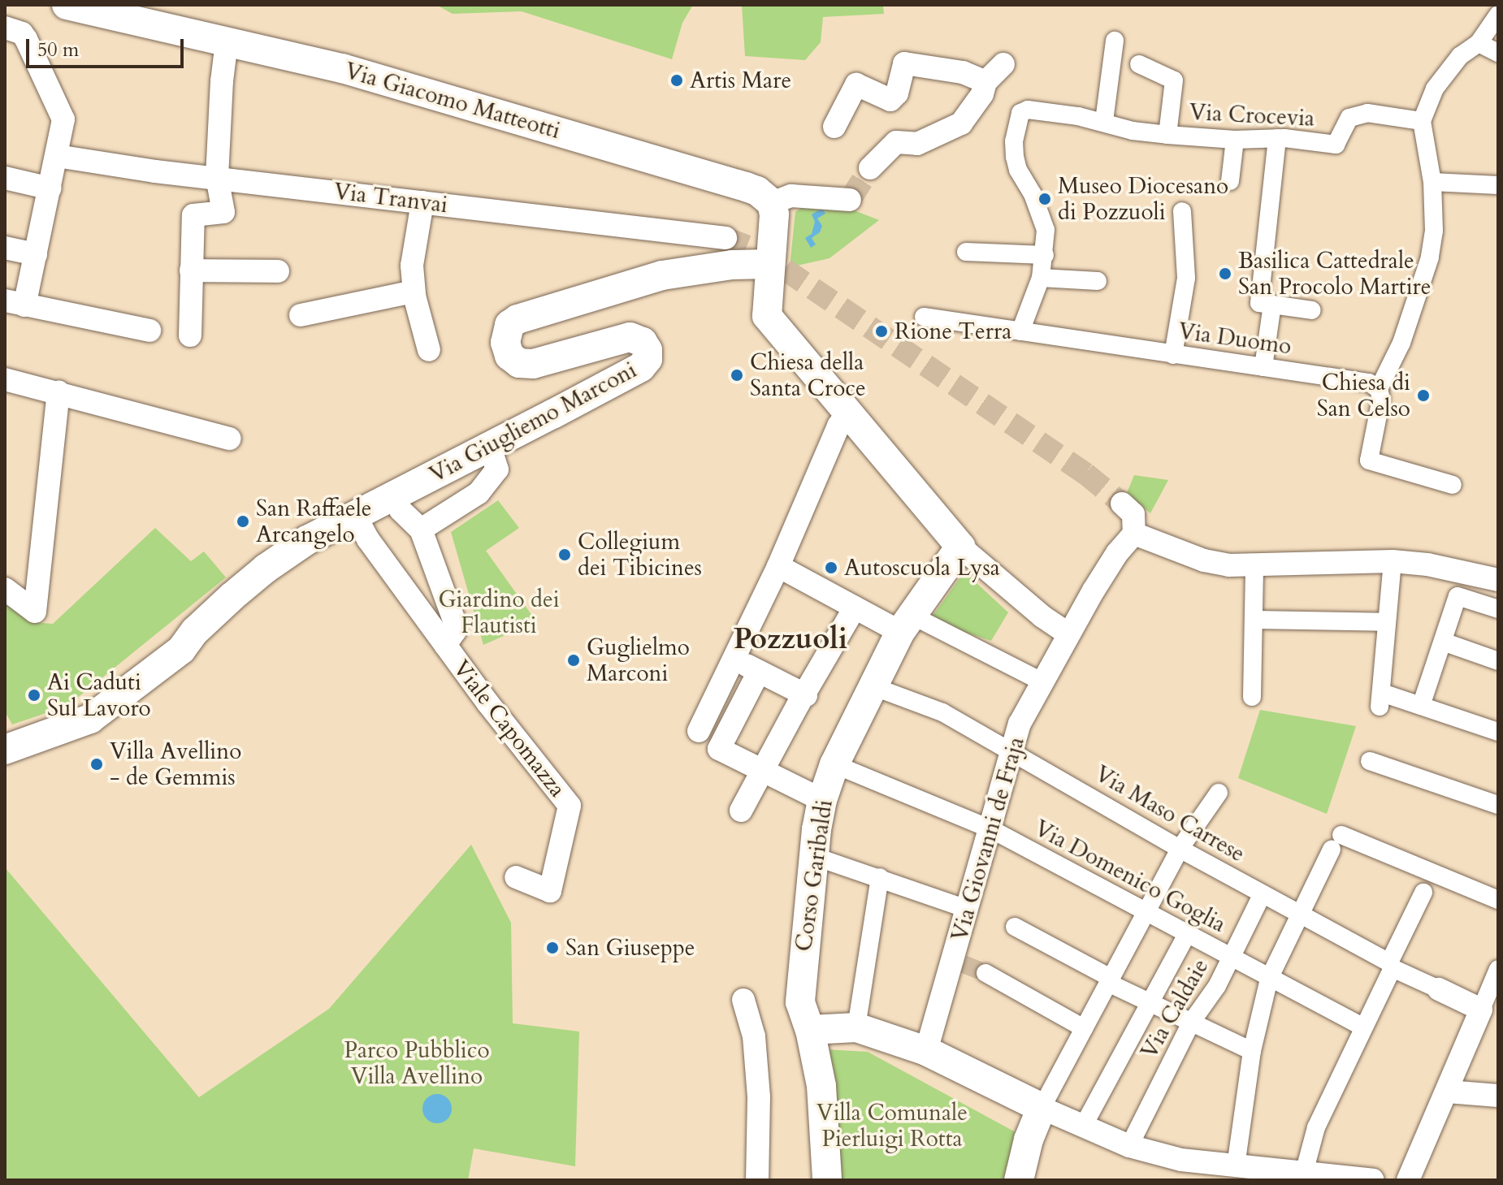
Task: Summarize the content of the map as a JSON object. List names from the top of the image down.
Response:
{
  "streets": {
    "street": [
      "Via Giacomo Matteotti",
      "Via Crocevia",
      "Via Tranvai",
      "Via Duomo",
      "Via Giugliemo Marconi",
      "Viale Capomazza",
      "Via Maso Carrese",
      "Via Giovanni de Fraja",
      "Corso Garibaldi",
      "Via Domenico Goglia",
      "Via Caldaie"
    ]
  },
  "crossings": [
    ["Via Giugliemo Marconi", "Viale Capomazza"],
    ["Via Maso Carrese", "Via Giovanni de Fraja"],
    ["Via Maso Carrese", "Corso Garibaldi"],
    ["Via Maso Carrese", "Via Caldaie"],
    ["Via Giovanni de Fraja", "Via Domenico Goglia"],
    ["Corso Garibaldi", "Via Domenico Goglia"],
    ["Via Domenico Goglia", "Via Caldaie"]
  ],
  "districts": ["Pozzuoli"],
  "parks": ["Giardino dei Flautisti", "Parco Pubblico Villa Avellino", "Villa Comunale Pierluigi Rotta"],
  "places": [
    "Artis Mare",
    "Museo Diocesano di Pozzuoli",
    "Basilica Cattedrale San Procolo Martire",
    "Rione Terra",
    "Chiesa della Santa Croce",
    "Chiesa di San Celso",
    "San Raffaele Arcangelo",
    "Collegium dei Tibicines",
    "Autoscuola Lysa",
    "Guglielmo Marconi",
    "Ai Caduti Sul Lavoro",
    "Villa Avellino - de Gemmis",
    "San Giuseppe"
  ],
  "scale_bar": "50 m"
}
